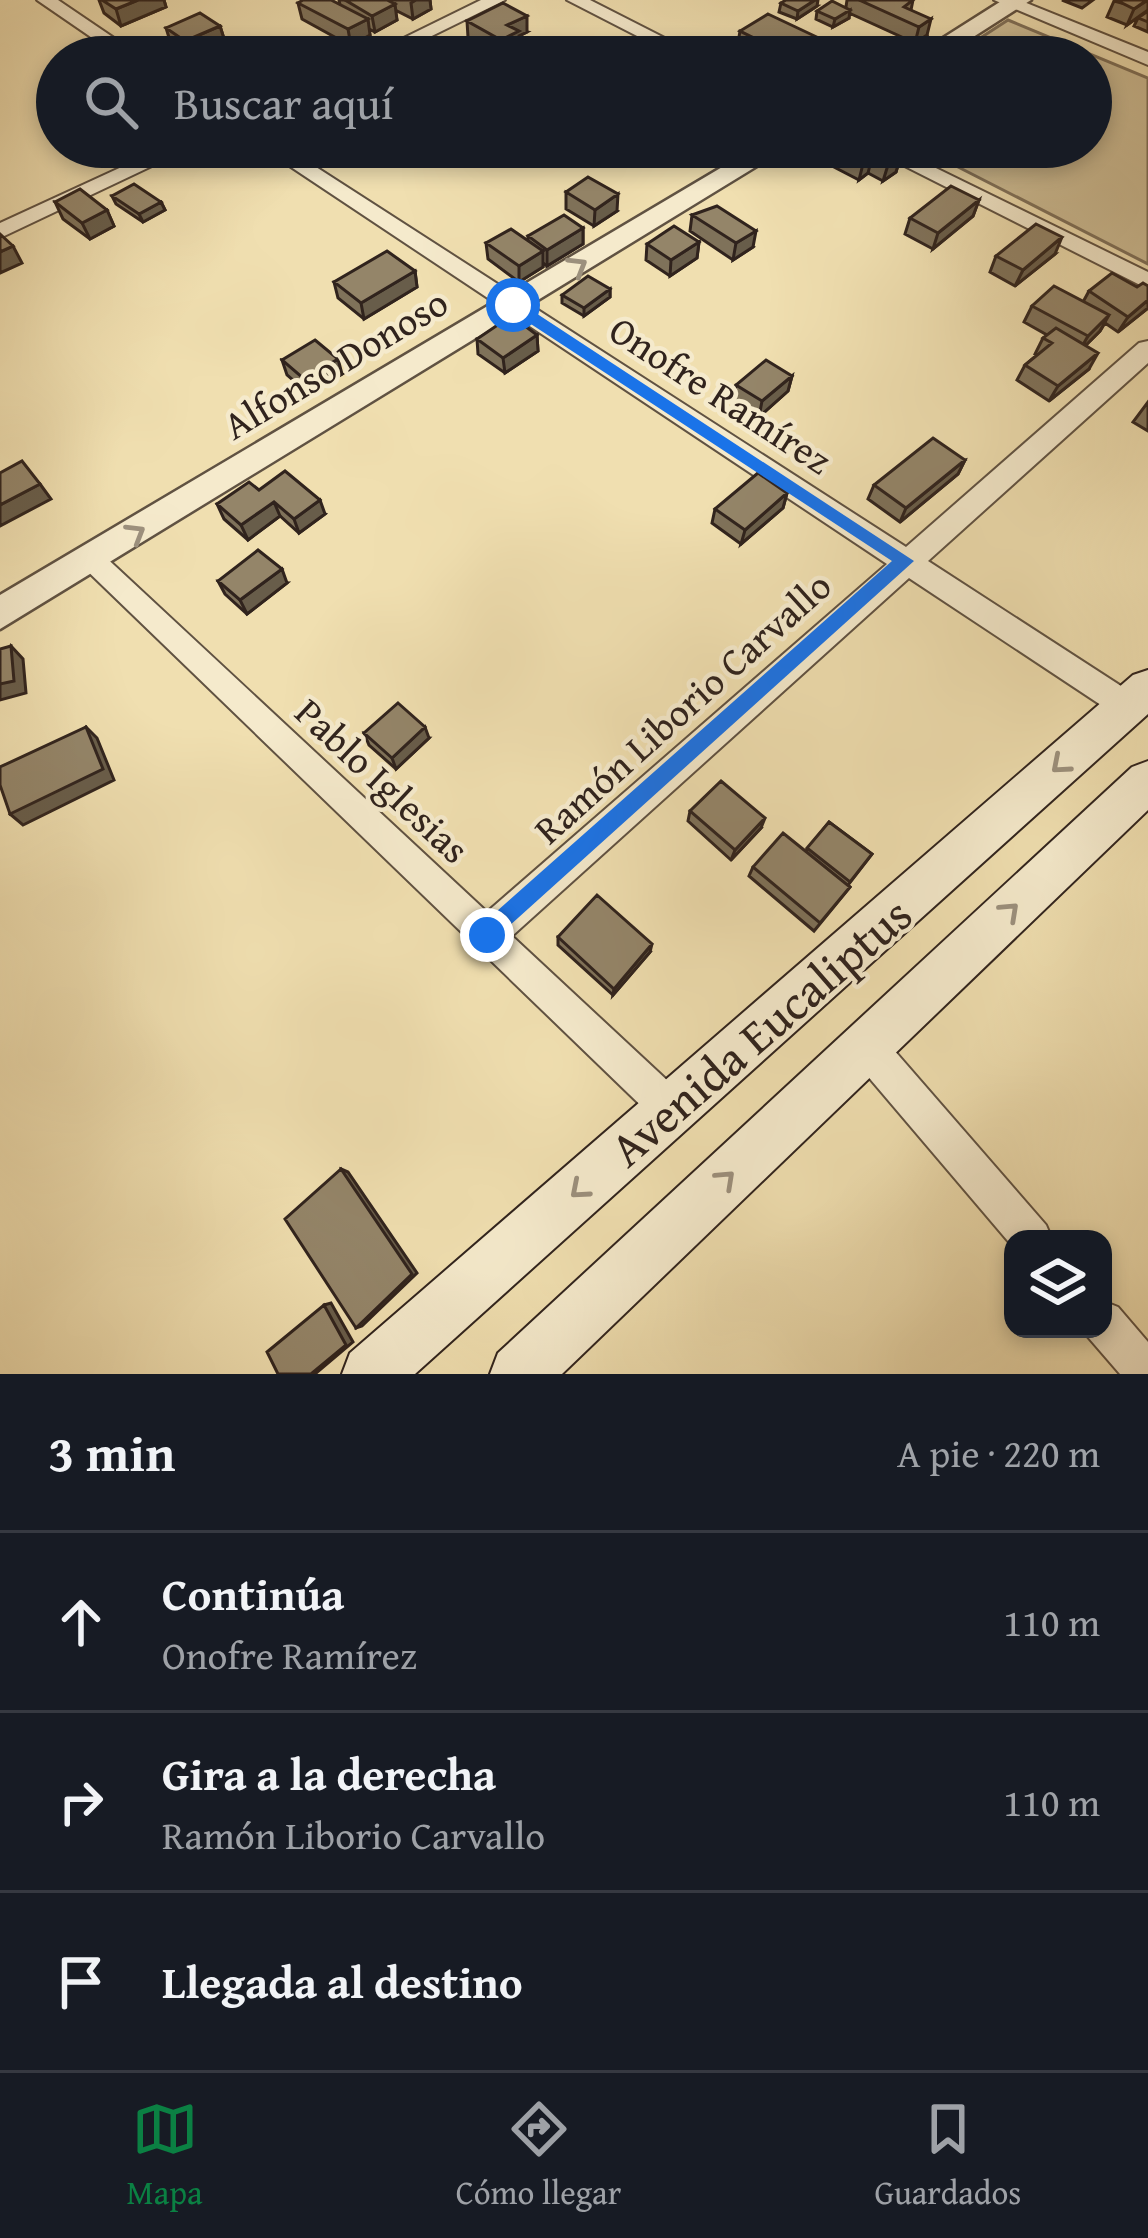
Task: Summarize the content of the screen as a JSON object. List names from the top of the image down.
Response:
{
  "streets": {
    "main road": ["Avenida Eucaliptus"],
    "street": [
      "Alfonso Donoso",
      "Onofre Ramírez",
      "Ramón Liborio Carvallo",
      "Pablo Iglesias"
    ]
  },
  "crossings": [
    ["Alfonso Donoso", "Onofre Ramírez"],
    ["Alfonso Donoso", "Pablo Iglesias"],
    ["Onofre Ramírez", "Ramón Liborio Carvallo"],
    ["Onofre Ramírez", "Avenida Eucaliptus"],
    ["Ramón Liborio Carvallo", "Pablo Iglesias"],
    ["Pablo Iglesias", "Avenida Eucaliptus"]
  ],
  "page": {
    "search": "Buscar aquí",
    "heading": ["3 min", "A pie · 220 m"],
    "list": [
      ["Continúa", "Onofre Ramírez", "110 m"],
      ["Gira a la derecha", "Ramón Liborio Carvallo", "110 m"],
      "Llegada al destino"
    ],
    "nav": ["Mapa", "Cómo llegar", "Guardados"]
  }
}
